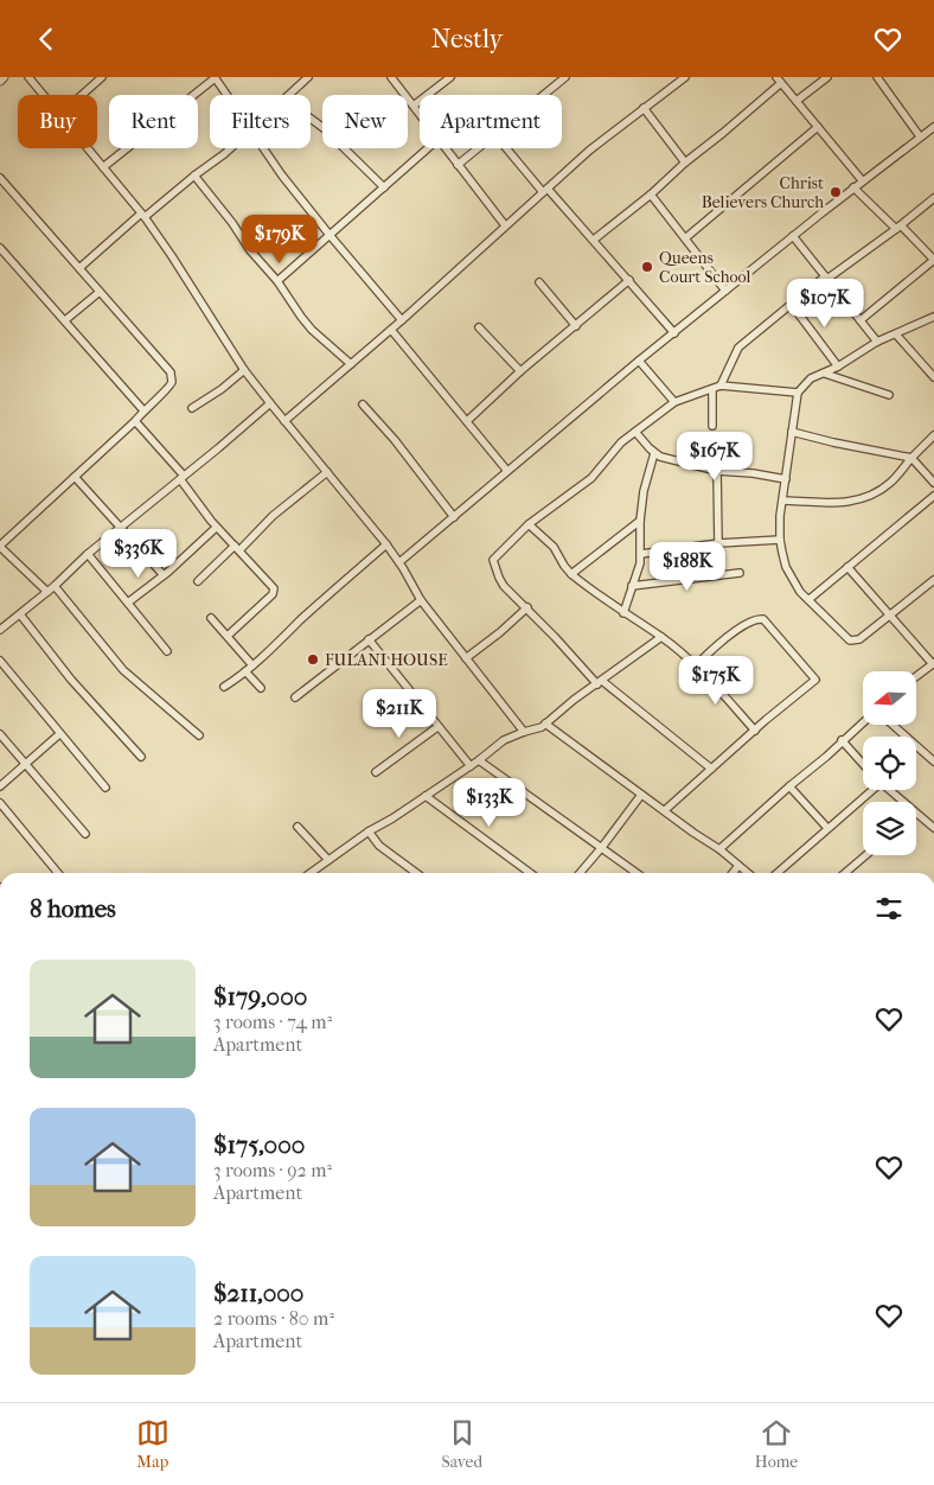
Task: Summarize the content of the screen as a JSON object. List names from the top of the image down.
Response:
{
  "places": ["Christ Believers Church", "Queens Court School", "FULANI HOUSE"],
  "north": "left",
  "page": {
    "header": "Nestly",
    "chip": [
      "Buy",
      "Rent",
      "Filters",
      "New",
      "Apartment"
    ],
    "price": [
      "$179K",
      "$107K",
      "$167K",
      "$336K",
      "$188K",
      "$175K",
      "$211K",
      "$133K"
    ],
    "heading": "8 homes",
    "list": [
      {
        "name": "$179,000",
        "note": "3 rooms · 74 m² · Apartment"
      },
      {
        "name": "$175,000",
        "note": "3 rooms · 92 m² · Apartment"
      },
      {
        "name": "$211,000",
        "note": "2 rooms · 80 m² · Apartment"
      }
    ],
    "tabs": ["Map", "Saved", "Home"]
  }
}
